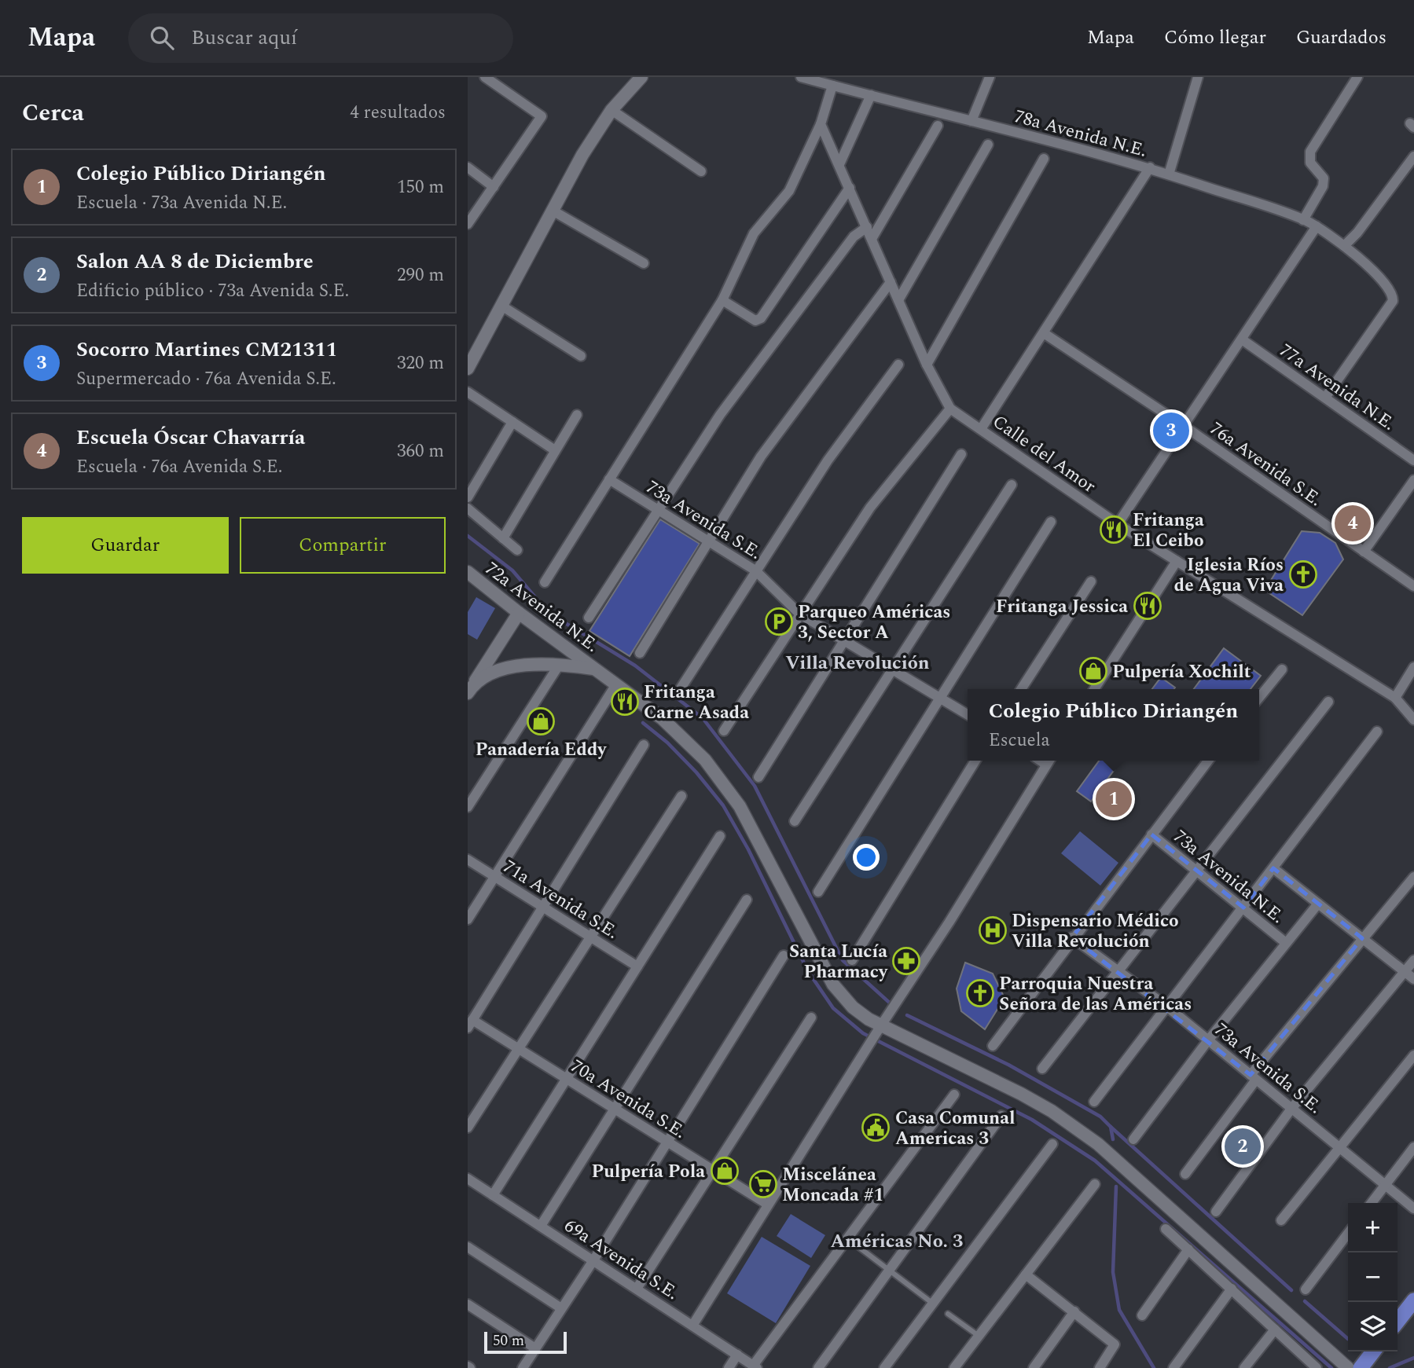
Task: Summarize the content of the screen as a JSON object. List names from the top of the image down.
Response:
{
  "streets": {
    "street": [
      "78a Avenida N.E.",
      "77a Avenida N.E.",
      "Calle del Amor",
      "76a Avenida S.E.",
      "73a Avenida S.E.",
      "72a Avenida N.E.",
      "73a Avenida N.E.",
      "71a Avenida S.E.",
      "70a Avenida S.E.",
      "69a Avenida S.E."
    ]
  },
  "crossings": [
    ["78a Avenida N.E.", "77a Avenida N.E."]
  ],
  "districts": ["Villa Revolución", "Américas No. 3"],
  "places": {
    "restaurant": ["Fritanga El Ceibo", "Fritanga Jessica", "Fritanga Carne Asada"],
    "church": ["Iglesia Ríos de Agua Viva", "Parroquia Nuestra Señora de las Américas"],
    "parking": ["Parqueo Américas 3, Sector A"],
    "shop": ["Pulpería Xochilt", "Panadería Eddy", "Pulpería Pola"],
    "hospital": ["Dispensario Médico Villa Revolución"],
    "pharmacy": ["Santa Lucía Pharmacy"],
    "public building": ["Casa Comunal Americas 3"],
    "supermarket": ["Miscelánea Moncada #1"]
  },
  "scale_bar": "50 m",
  "page": {
    "header": "Mapa",
    "search": "Buscar aquí",
    "nav": ["Mapa", "Cómo llegar", "Guardados"],
    "heading": ["Cerca", "4 resultados"],
    "list": [
      {
        "mark": "1",
        "name": "Colegio Público Diriangén",
        "note": "Escuela · 73a Avenida N.E.",
        "value": "150 m"
      },
      {
        "mark": "2",
        "name": "Salon AA 8 de Diciembre",
        "note": "Edificio público · 73a Avenida S.E.",
        "value": "290 m"
      },
      {
        "mark": "3",
        "name": "Socorro Martines CM21311",
        "note": "Supermercado · 76a Avenida S.E.",
        "value": "320 m"
      },
      {
        "mark": "4",
        "name": "Escuela Óscar Chavarría",
        "note": "Escuela · 76a Avenida S.E.",
        "value": "360 m"
      }
    ],
    "pins": [
      "3",
      "4",
      "1",
      "2"
    ],
    "buttons": ["Guardar", "Compartir"],
    "popup": ["Colegio Público Diriangén", "Escuela"],
    "map_buttons": ["+", "−"],
    "scale": "50 m"
  }
}
